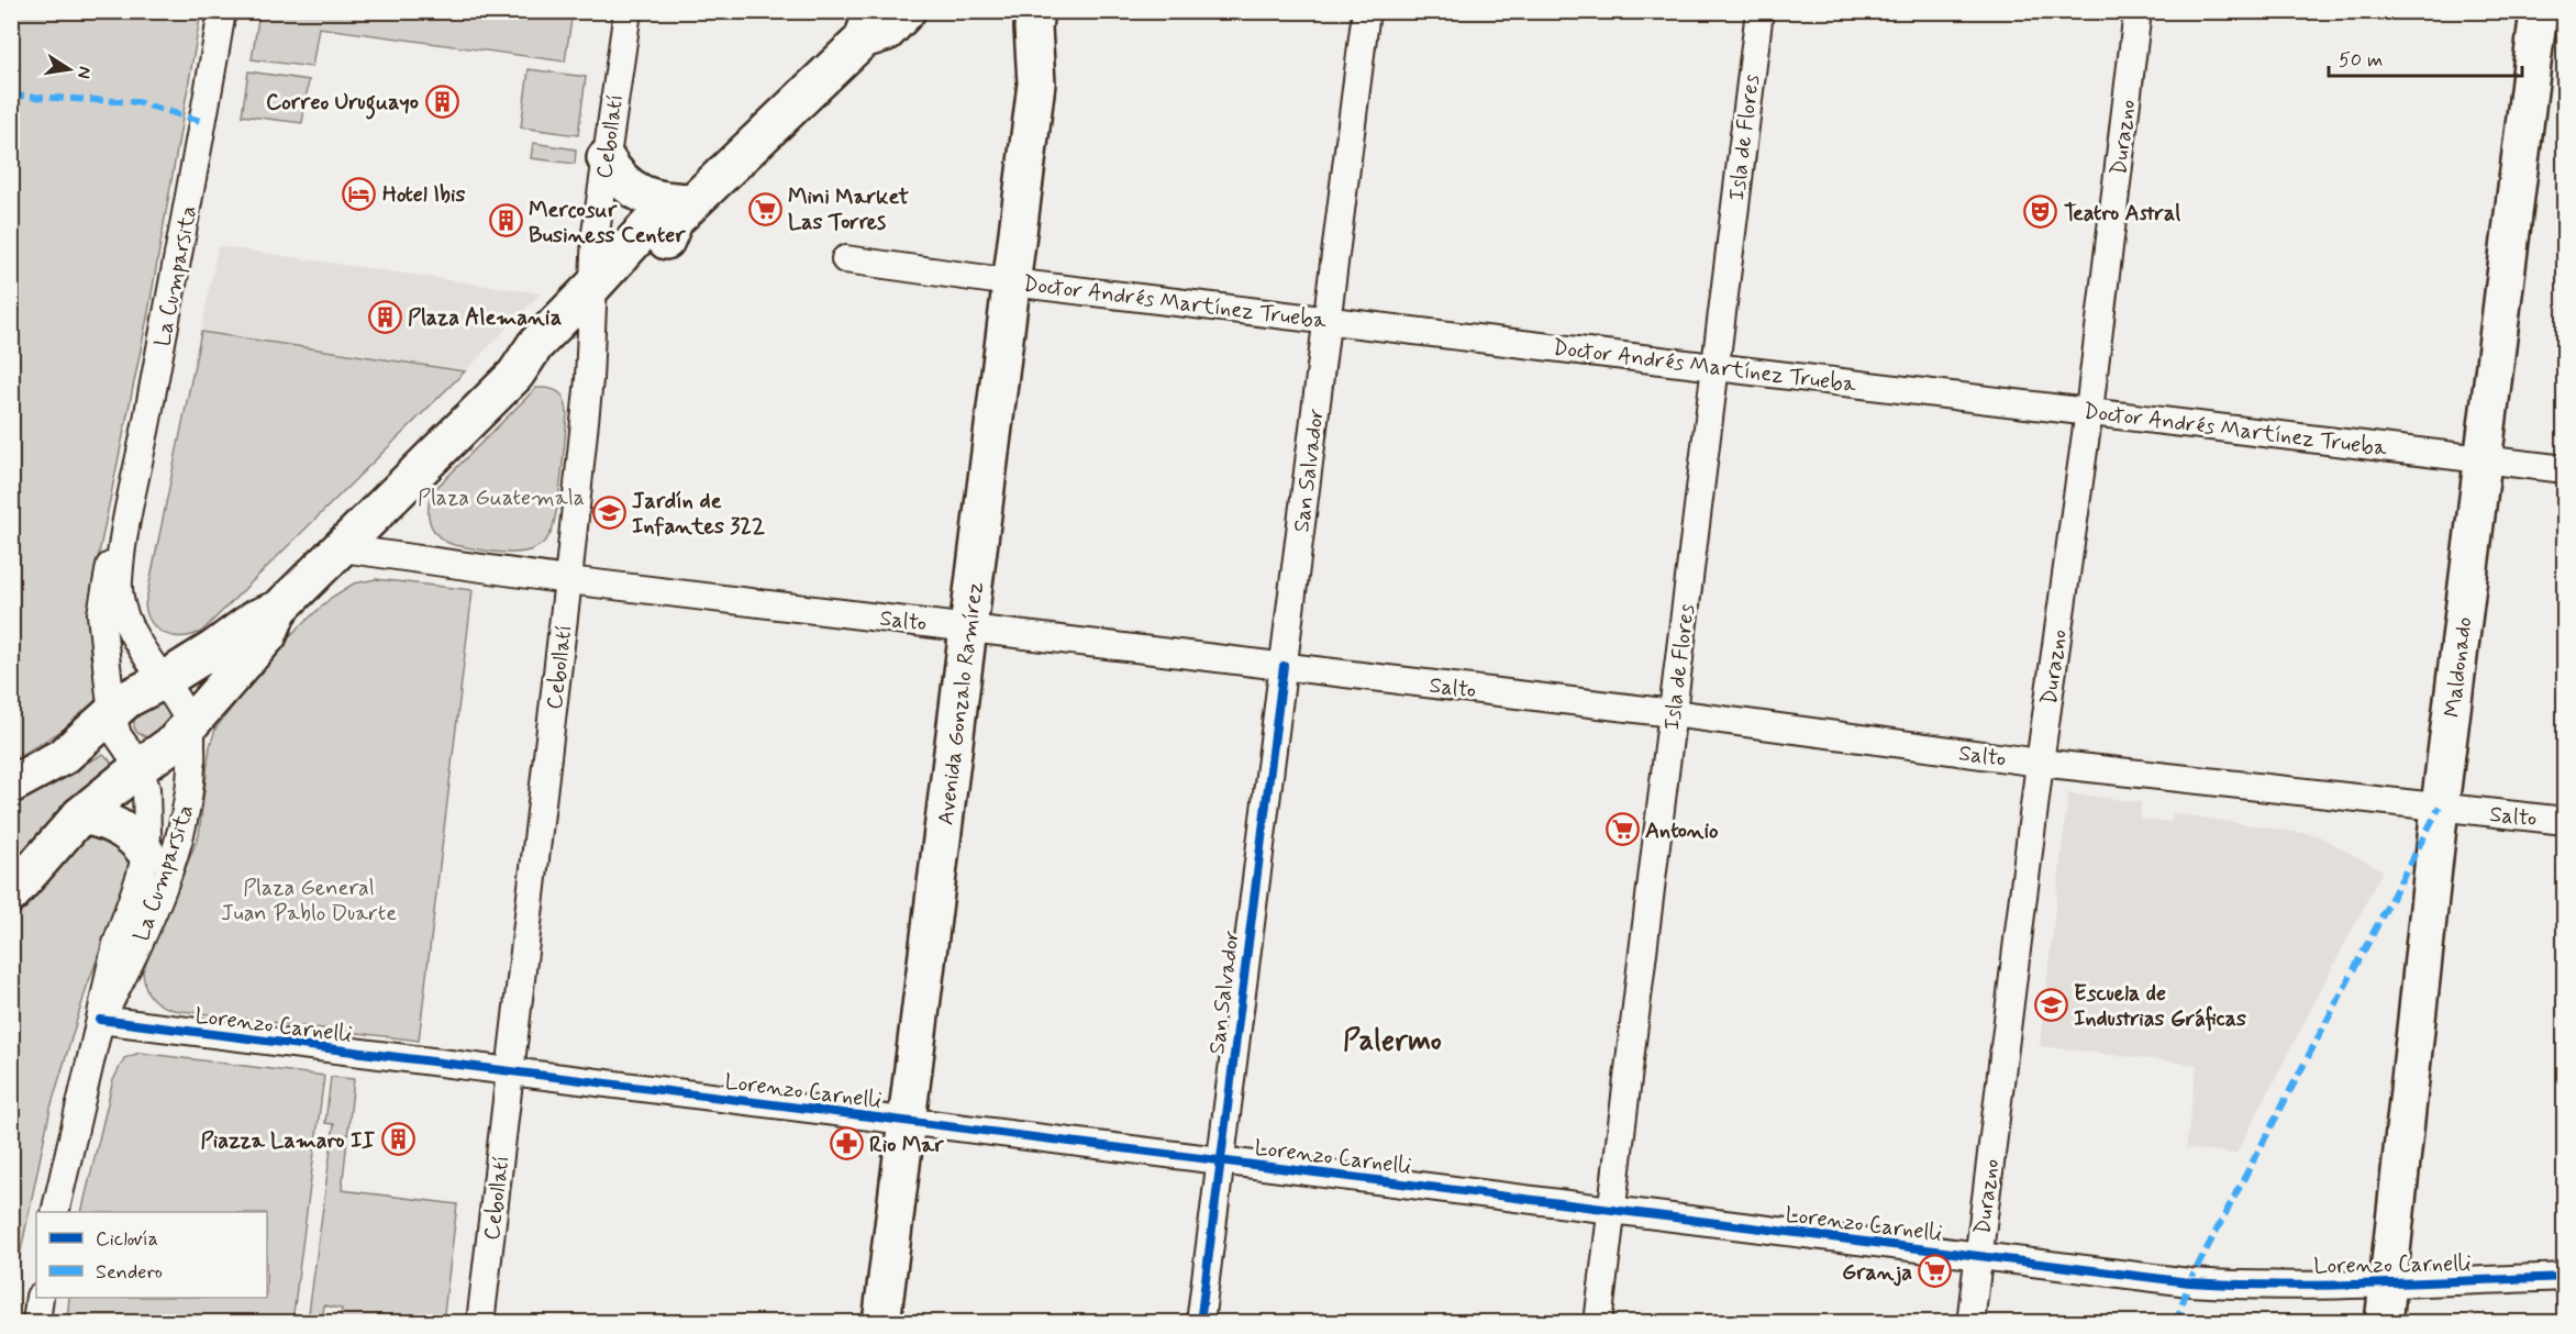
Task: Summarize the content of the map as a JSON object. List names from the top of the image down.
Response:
{
  "streets": {
    "street": [
      "Cebollatí",
      "Isla de Flores",
      "Durazno",
      "La Cumparsita",
      "Doctor Andrés Martínez Trueba",
      "San Salvador",
      "Salto",
      "Maldonado",
      "Avenida Gonzalo Ramírez",
      "Lorenzo Carnelli"
    ]
  },
  "crossings": [
    ["Cebollatí", "Salto"],
    ["Cebollatí", "Lorenzo Carnelli"],
    ["Isla de Flores", "Doctor Andrés Martínez Trueba"],
    ["Isla de Flores", "Salto"],
    ["Isla de Flores", "Lorenzo Carnelli"],
    ["Durazno", "Doctor Andrés Martínez Trueba"],
    ["Durazno", "Salto"],
    ["Durazno", "Lorenzo Carnelli"],
    ["La Cumparsita", "Lorenzo Carnelli"],
    ["Doctor Andrés Martínez Trueba", "San Salvador"],
    ["Doctor Andrés Martínez Trueba", "Maldonado"],
    ["Doctor Andrés Martínez Trueba", "Avenida Gonzalo Ramírez"],
    ["San Salvador", "Salto"],
    ["San Salvador", "Lorenzo Carnelli"],
    ["Salto", "Maldonado"],
    ["Salto", "Avenida Gonzalo Ramírez"],
    ["Maldonado", "Lorenzo Carnelli"],
    ["Avenida Gonzalo Ramírez", "Lorenzo Carnelli"]
  ],
  "districts": ["Palermo"],
  "parks": ["Plaza Guatemala", "Plaza General Juan Pablo Duarte"],
  "places": {
    "building": [
      "Correo Uruguayo",
      "Mercosur Business Center",
      "Plaza Alemania",
      "Piazza Lamaro II"
    ],
    "hotel": ["Hotel Ibis"],
    "supermarket": ["Mini Market Las Torres", "Antonio", "Granja"],
    "theatre": ["Teatro Astral"],
    "school or university": ["Jardín de Infantes 322", "Escuela de Industrias Gráficas"],
    "pharmacy": ["Rio Mar"]
  },
  "legend": ["Ciclovía", "Sendero"],
  "scale_bar": "50 m",
  "north": "right"
}
